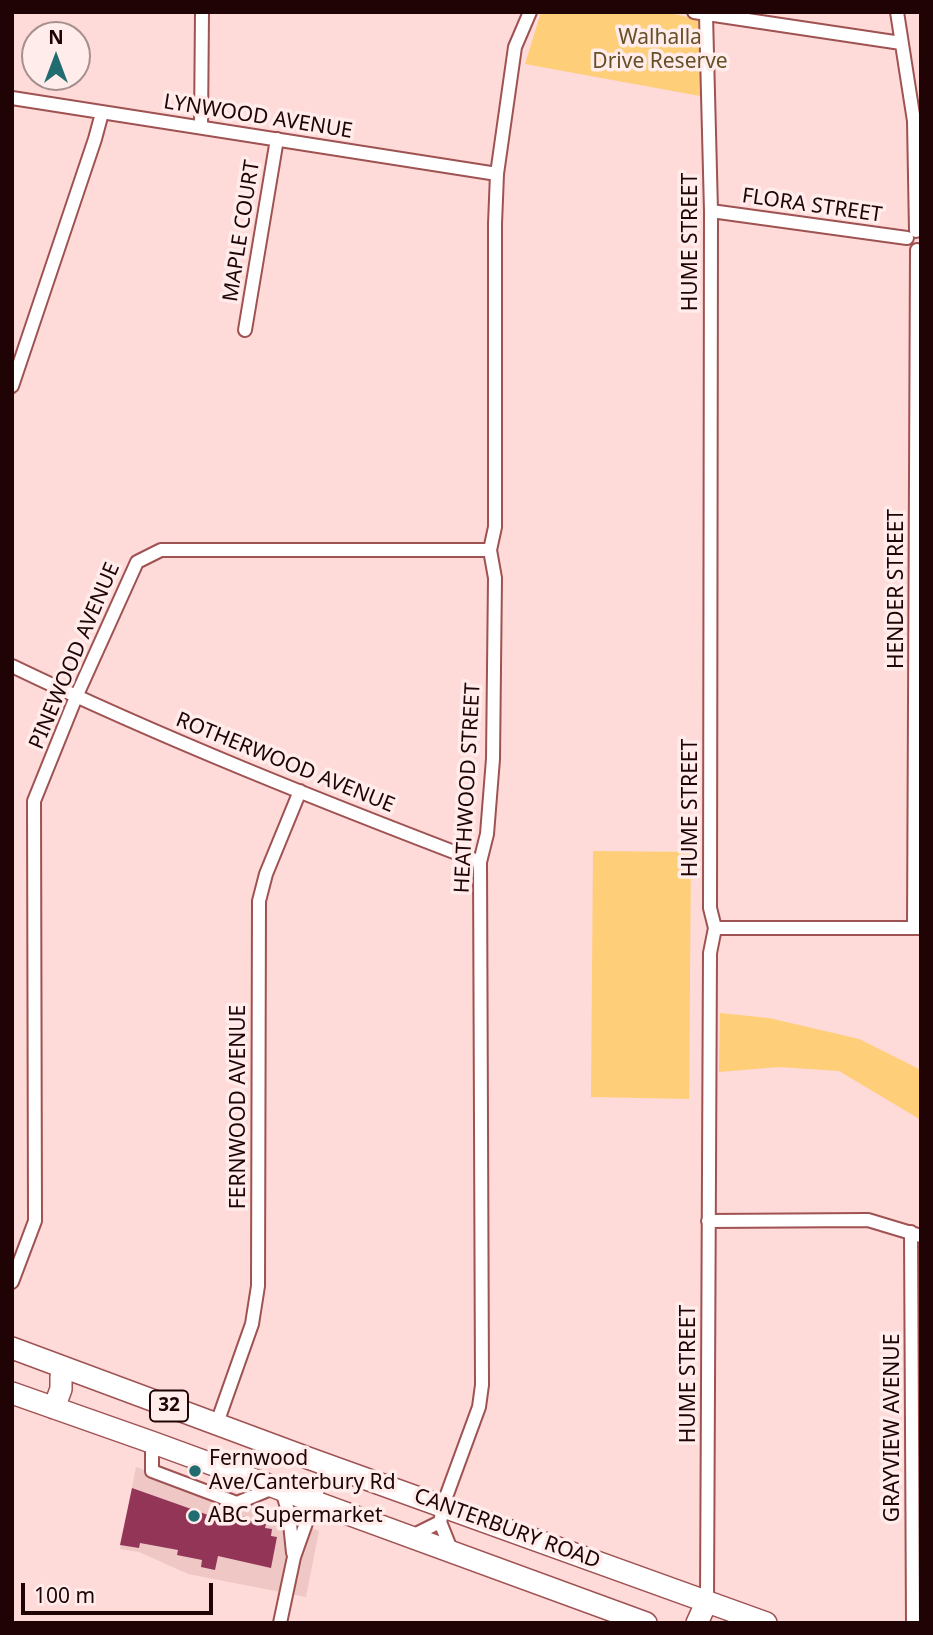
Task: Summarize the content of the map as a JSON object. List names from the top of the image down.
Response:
{
  "streets": {
    "main road": ["32", "CANTERBURY ROAD"],
    "street": [
      "LYNWOOD AVENUE",
      "FLORA STREET",
      "MAPLE COURT",
      "HUME STREET",
      "HENDER STREET",
      "PINEWOOD AVENUE",
      "ROTHERWOOD AVENUE",
      "HEATHWOOD STREET",
      "FERNWOOD AVENUE",
      "GRAYVIEW AVENUE"
    ]
  },
  "crossings": [
    ["LYNWOOD AVENUE", "MAPLE COURT"],
    ["LYNWOOD AVENUE", "HEATHWOOD STREET"],
    ["FLORA STREET", "HUME STREET"],
    ["HUME STREET", "CANTERBURY ROAD"],
    ["PINEWOOD AVENUE", "ROTHERWOOD AVENUE"],
    ["PINEWOOD AVENUE", "HEATHWOOD STREET"],
    ["ROTHERWOOD AVENUE", "HEATHWOOD STREET"],
    ["ROTHERWOOD AVENUE", "FERNWOOD AVENUE"],
    ["HEATHWOOD STREET", "CANTERBURY ROAD"],
    ["FERNWOOD AVENUE", "CANTERBURY ROAD"]
  ],
  "parks": ["Walhalla Drive Reserve"],
  "places": ["Fernwood Ave/Canterbury Rd", "ABC Supermarket"],
  "scale_bar": "100 m",
  "north": "top"
}
